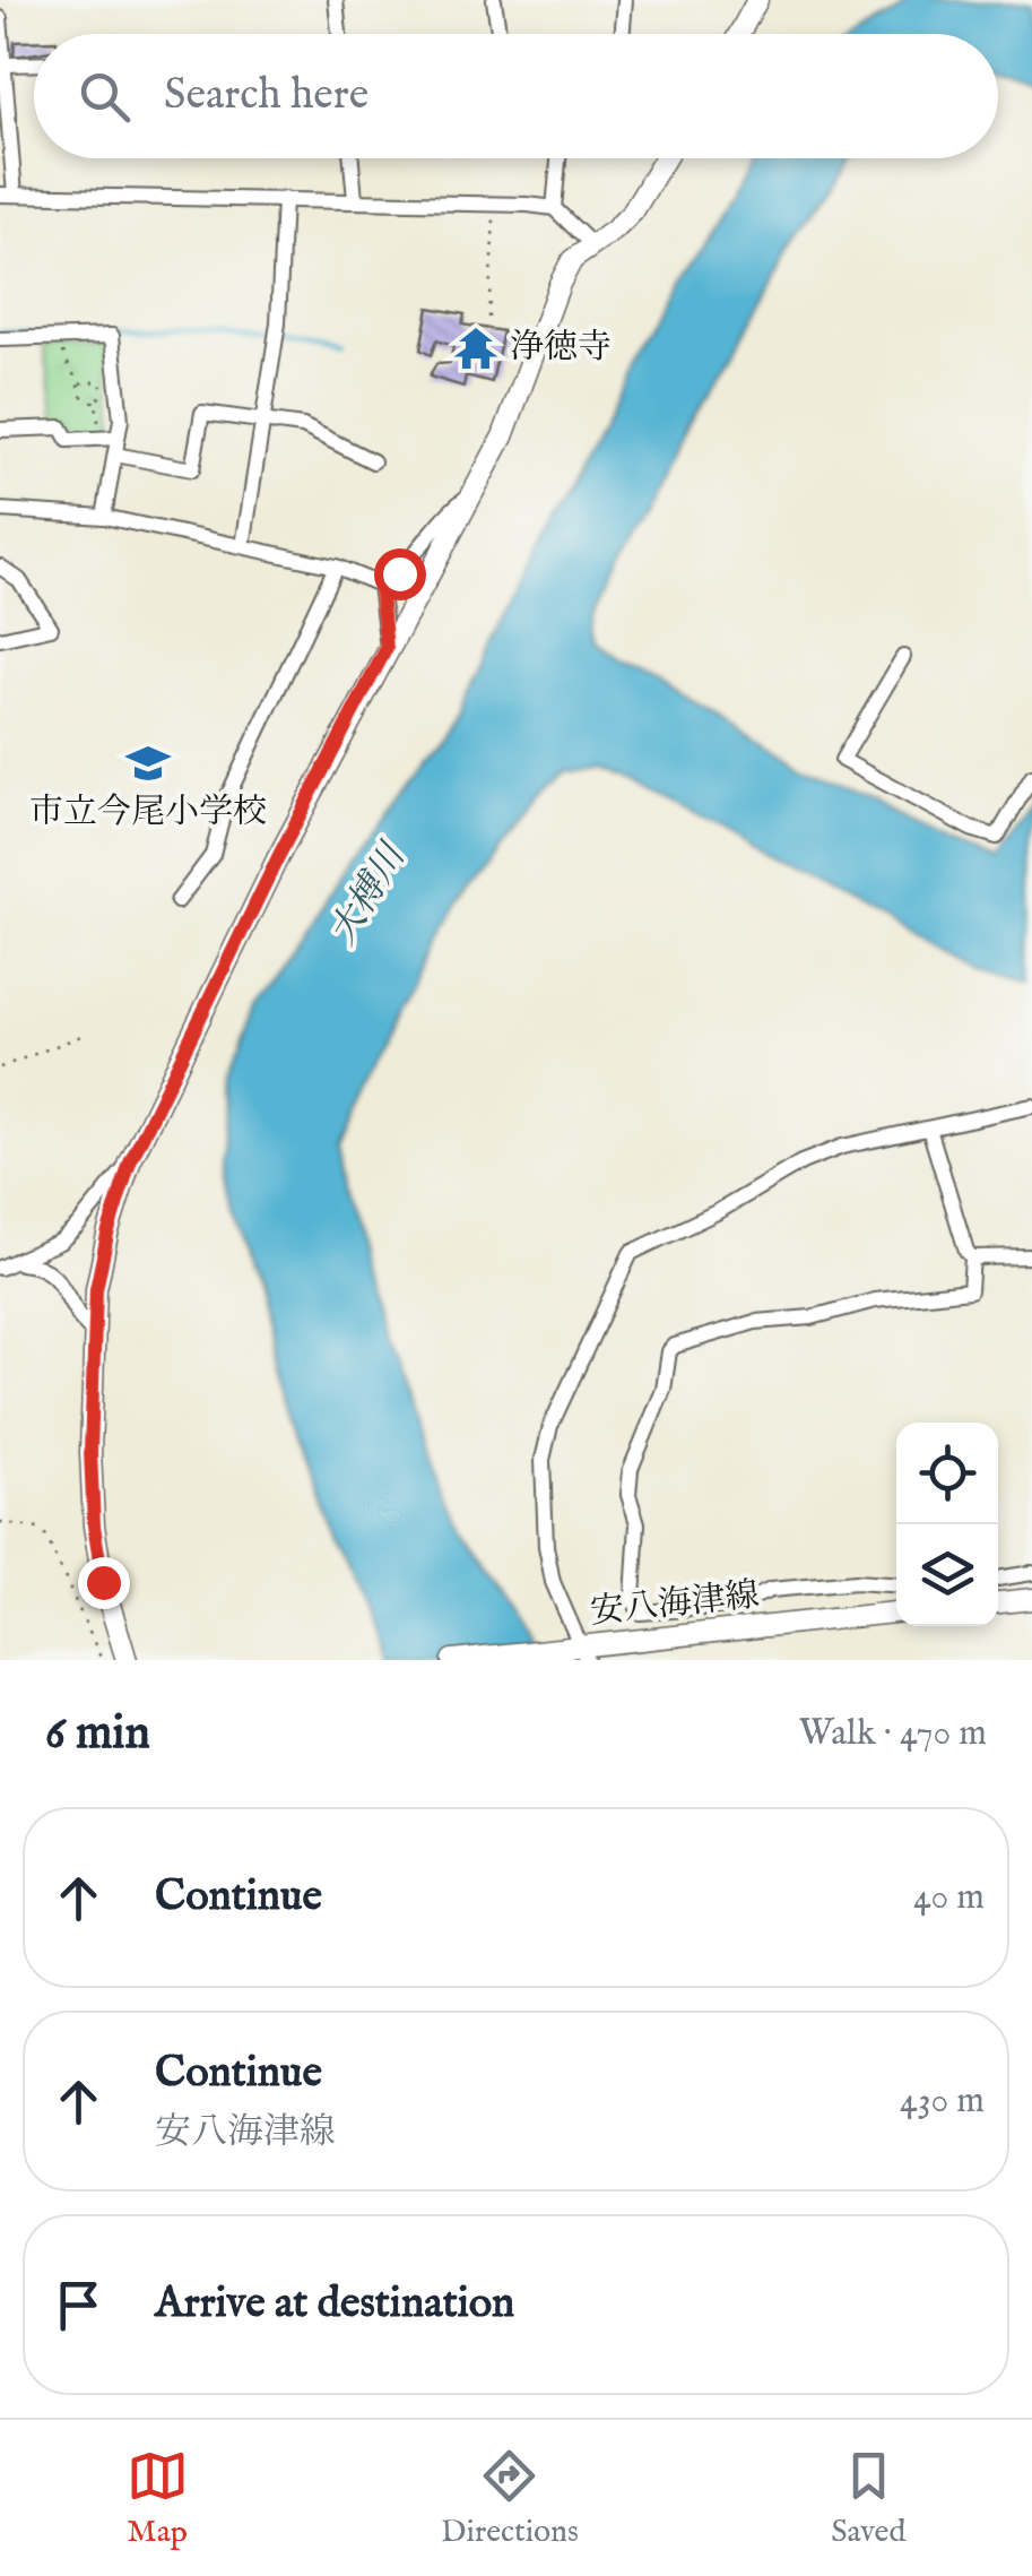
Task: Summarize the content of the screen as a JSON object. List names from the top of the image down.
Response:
{
  "streets": {
    "main road": ["安八海津線"]
  },
  "water": ["大榑川"],
  "places": {
    "temple": ["浄徳寺"],
    "school or university": ["市立今尾小学校"]
  },
  "page": {
    "search": "Search here",
    "heading": ["6 min", "Walk · 470 m"],
    "list": [
      ["Continue", "40 m"],
      ["Continue", "安八海津線", "430 m"],
      "Arrive at destination"
    ],
    "nav": ["Map", "Directions", "Saved"]
  }
}
